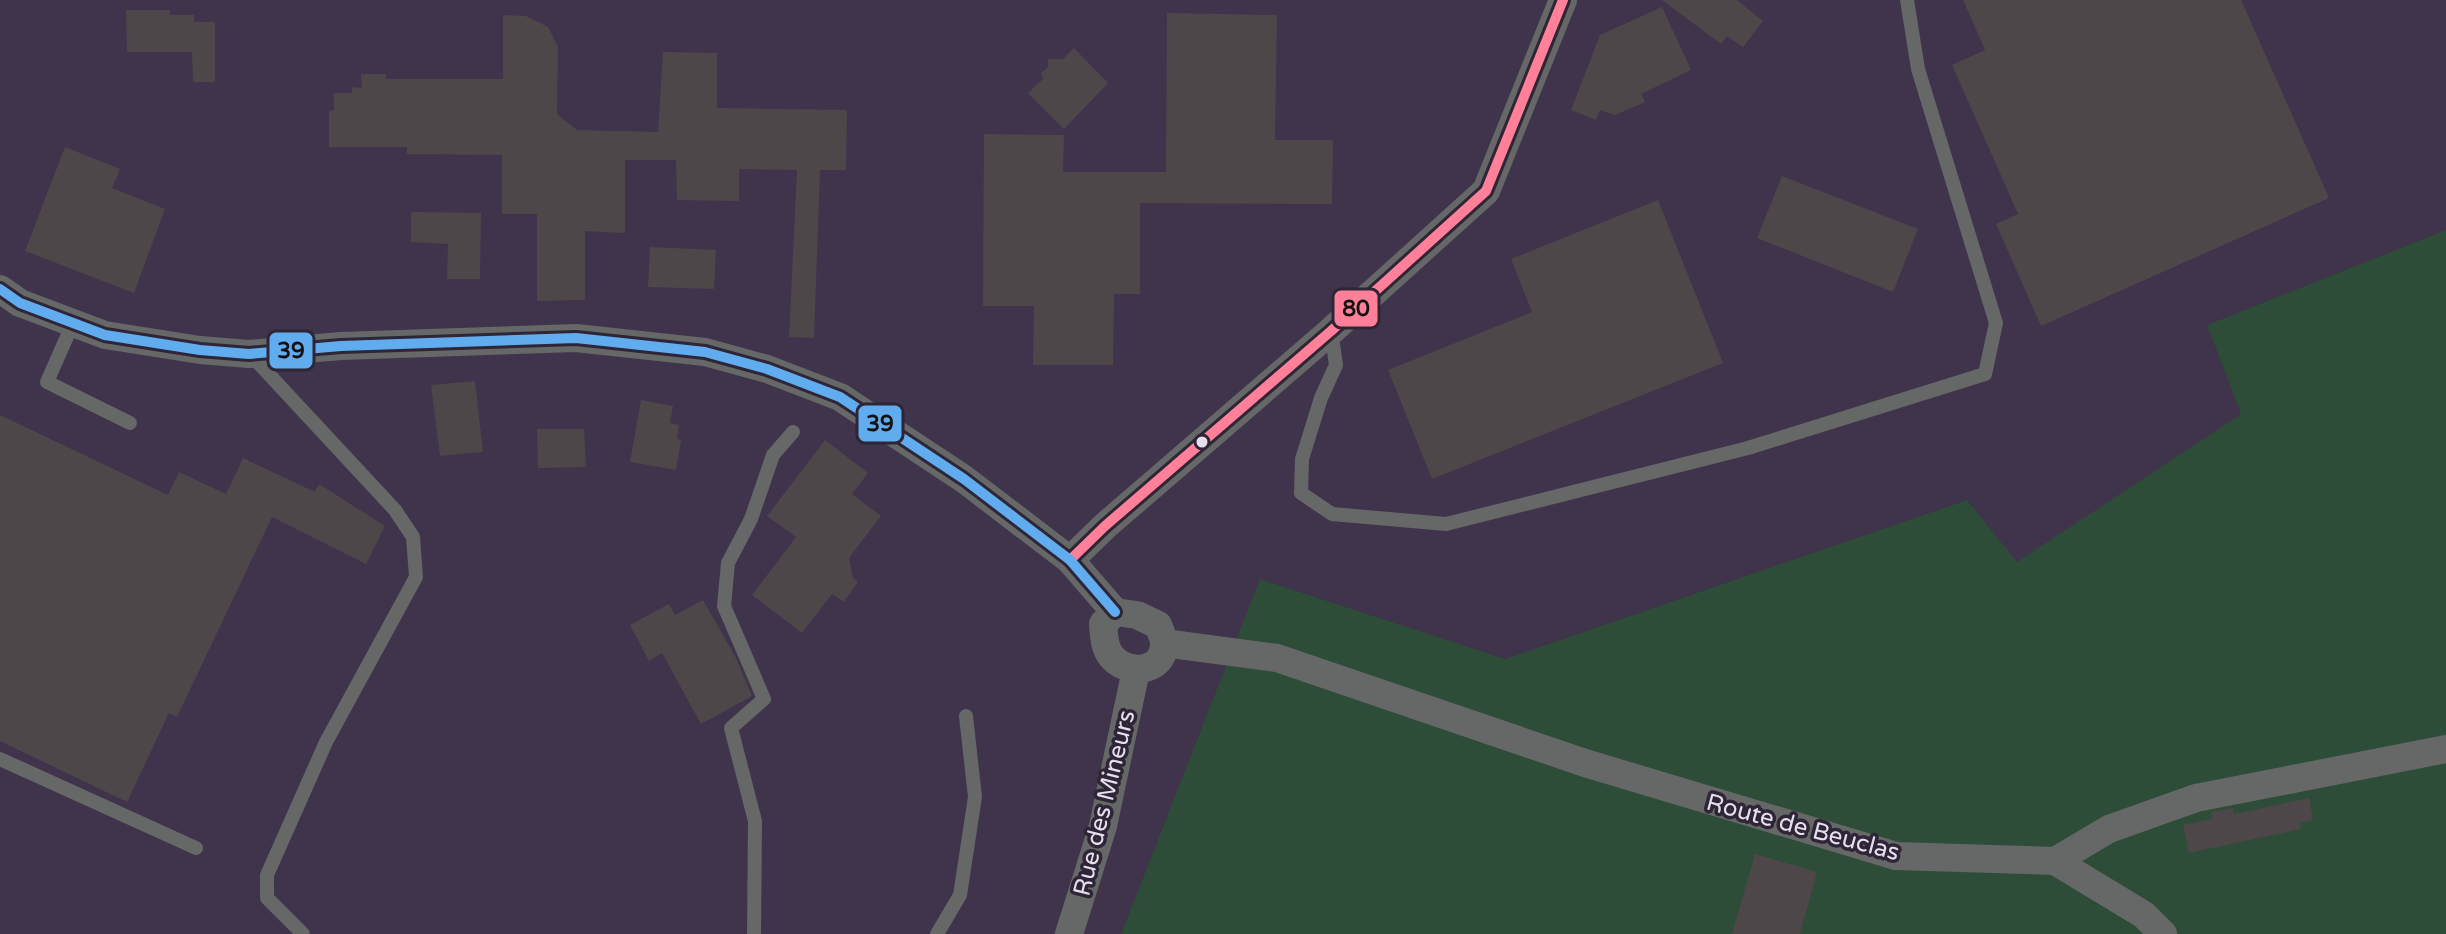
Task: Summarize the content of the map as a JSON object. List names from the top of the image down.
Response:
{
  "streets": {
    "street": ["Rue des Mineurs", "Route de Beuclas"]
  },
  "crossings": [
    ["Rue des Mineurs", "Route de Beuclas"]
  ],
  "lines": ["transit line 80", "transit line 39"]
}
